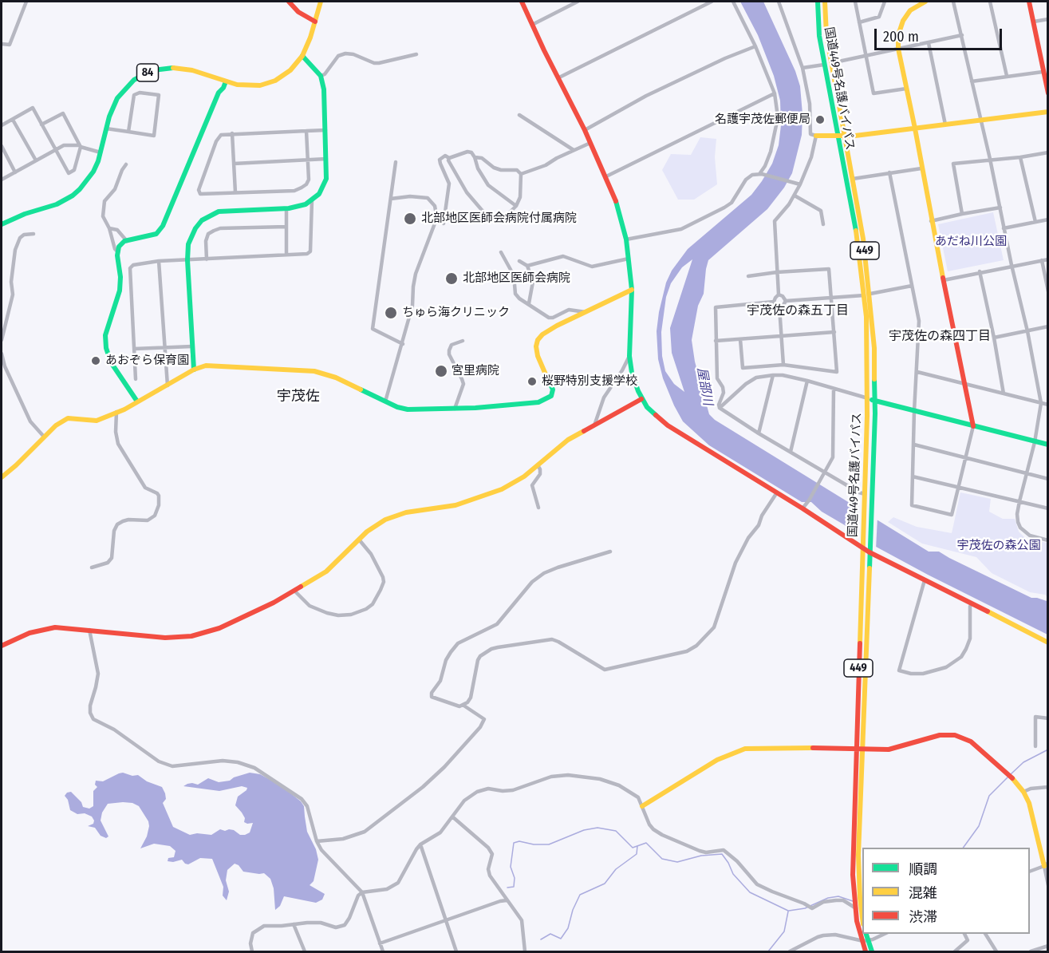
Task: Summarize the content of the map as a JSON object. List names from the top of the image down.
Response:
{
  "streets": {
    "main road": ["84", "国道449号名護バイパス", "449"]
  },
  "districts": ["宇茂佐の森五丁目", "宇茂佐の森四丁目", "宇茂佐"],
  "water": ["屋部川"],
  "parks": ["あだね川公園", "宇茂佐の森公園"],
  "places": [
    "名護宇茂佐郵便局",
    "北部地区医師会病院付属病院",
    "北部地区医師会病院",
    "ちゅら海クリニック",
    "あおぞら保育園",
    "宮里病院",
    "桜野特別支援学校"
  ],
  "legend": ["順調", "混雑", "渋滞"],
  "scale_bar": "200 m"
}
